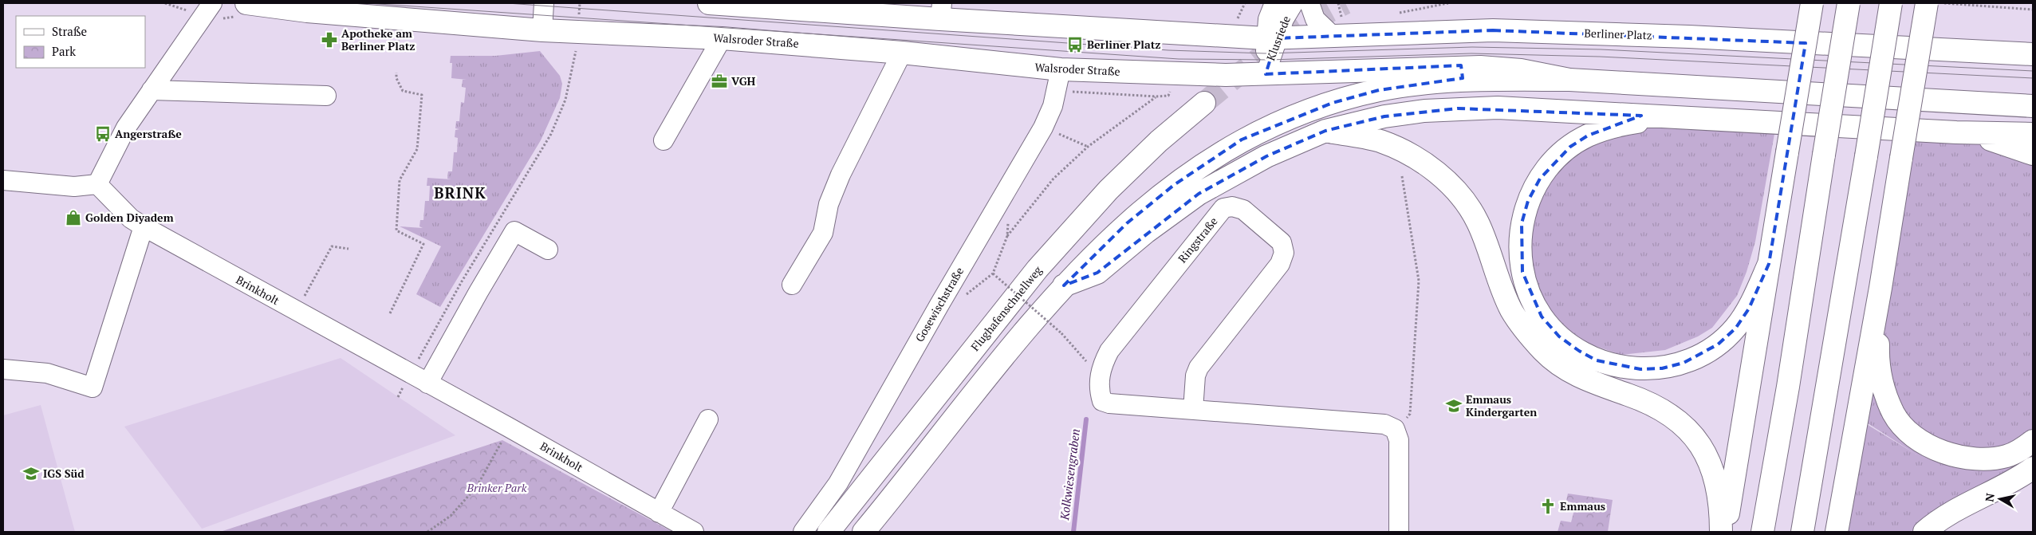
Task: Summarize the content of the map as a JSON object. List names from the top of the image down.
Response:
{
  "streets": {
    "main road": ["Berliner Platz", "Walsroder Straße", "Flughafenschnellweg"],
    "street": [
      "Klusriede",
      "Ringstraße",
      "Brinkholt",
      "Gosewischstraße"
    ]
  },
  "crossings": [
    ["Berliner Platz", "Klusriede"],
    ["Klusriede", "Walsroder Straße"],
    ["Walsroder Straße", "Gosewischstraße"]
  ],
  "districts": ["BRINK"],
  "water": ["Kolkwiesengraben"],
  "parks": ["Brinker Park"],
  "places": {
    "pharmacy": ["Apotheke am Berliner Platz"],
    "bus stop": ["Berliner Platz", "Angerstraße"],
    "office": ["VGH"],
    "shop": ["Golden Diyadem"],
    "school or university": ["Emmaus Kindergarten", "IGS Süd"],
    "church": ["Emmaus"]
  },
  "legend": ["Straße", "Park"],
  "north": "left"
}
